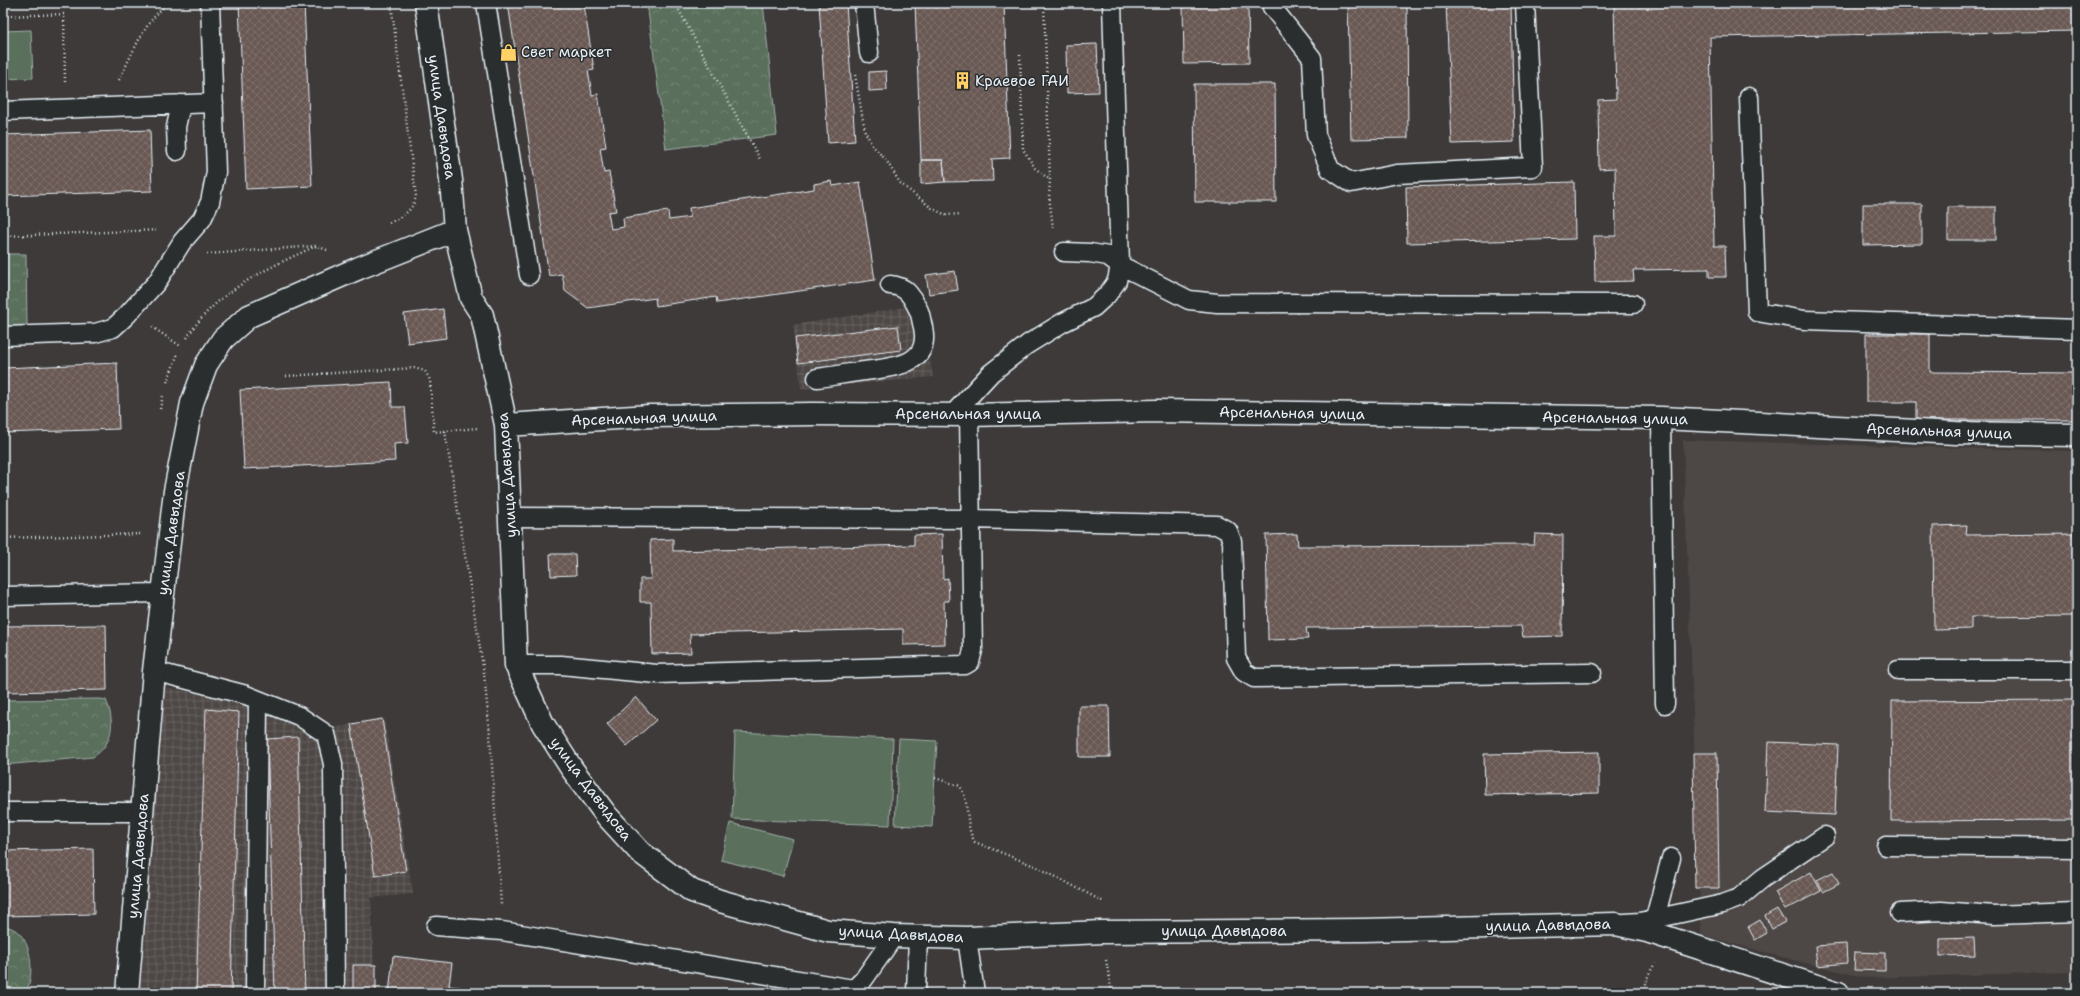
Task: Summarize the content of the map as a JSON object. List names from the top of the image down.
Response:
{
  "streets": {
    "street": ["улица Давыдова", "Арсенальная улица"]
  },
  "crossings": [
    ["улица Давыдова", "Арсенальная улица"]
  ],
  "places": {
    "shop": ["Свет маркет"],
    "building": ["Краевое ГАИ"]
  }
}
